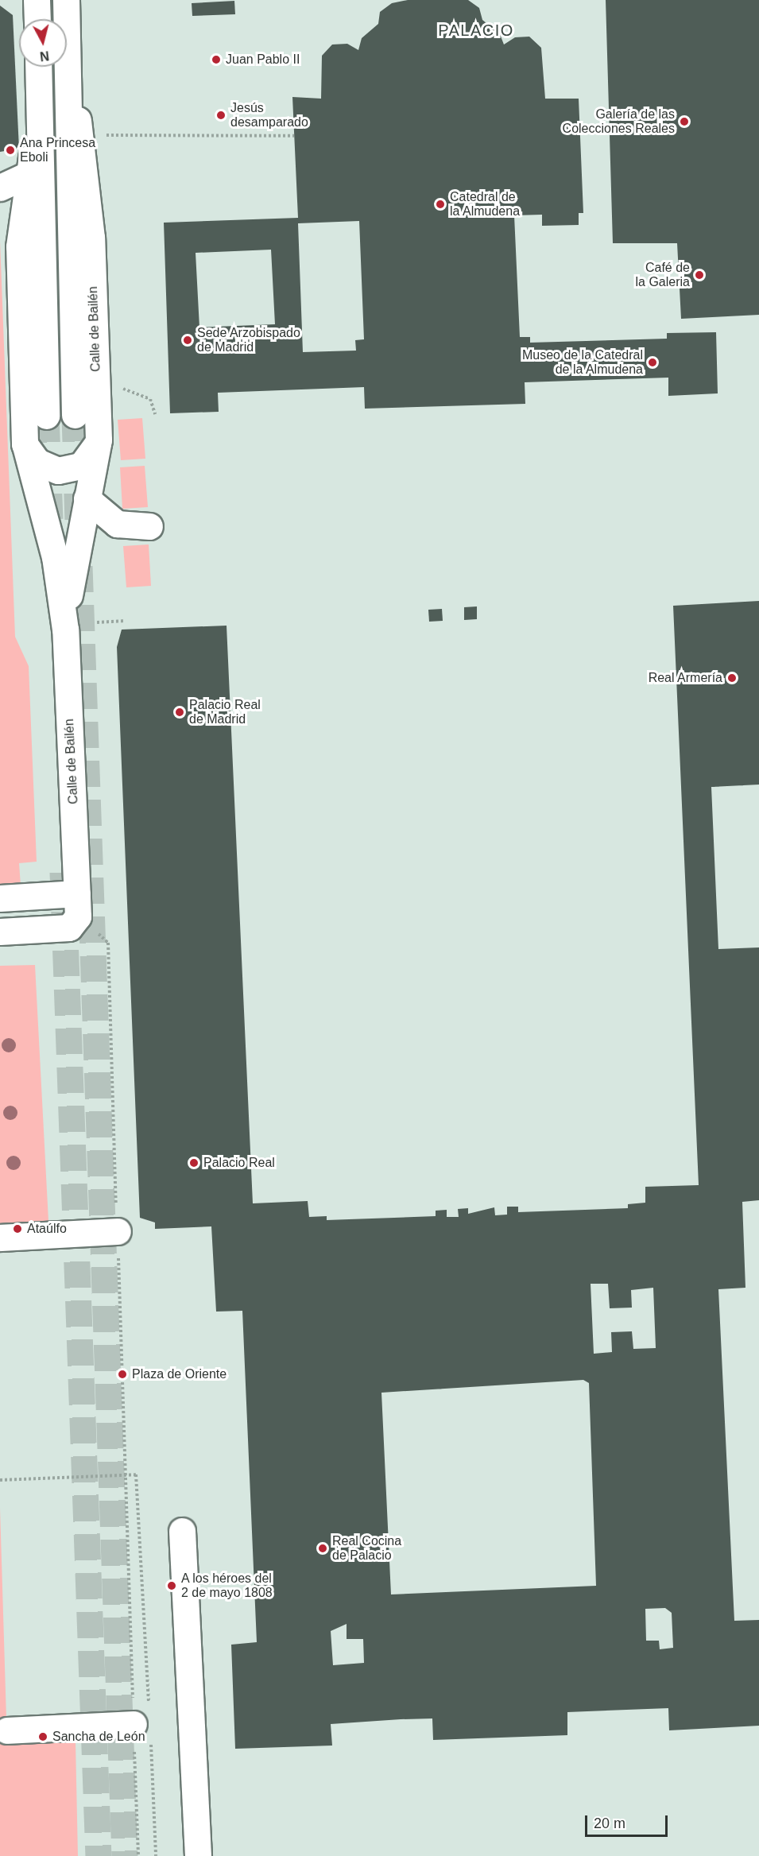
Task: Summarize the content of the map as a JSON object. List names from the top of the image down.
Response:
{
  "streets": {
    "street": ["Calle de Bailén"]
  },
  "districts": ["PALACIO"],
  "places": [
    "Juan Pablo II",
    "Jesús desamparado",
    "Galería de las Colecciones Reales",
    "Ana Princesa Eboli",
    "Catedral de la Almudena",
    "Café de la Galeria",
    "Sede Arzobispado de Madrid",
    "Museo de la Catedral de la Almudena",
    "Real Armería",
    "Palacio Real de Madrid",
    "Palacio Real",
    "Ataúlfo",
    "Plaza de Oriente",
    "Real Cocina de Palacio",
    "A los héroes del 2 de mayo 1808",
    "Sancha de León"
  ],
  "scale_bar": "20 m",
  "north": "bottom"
}
